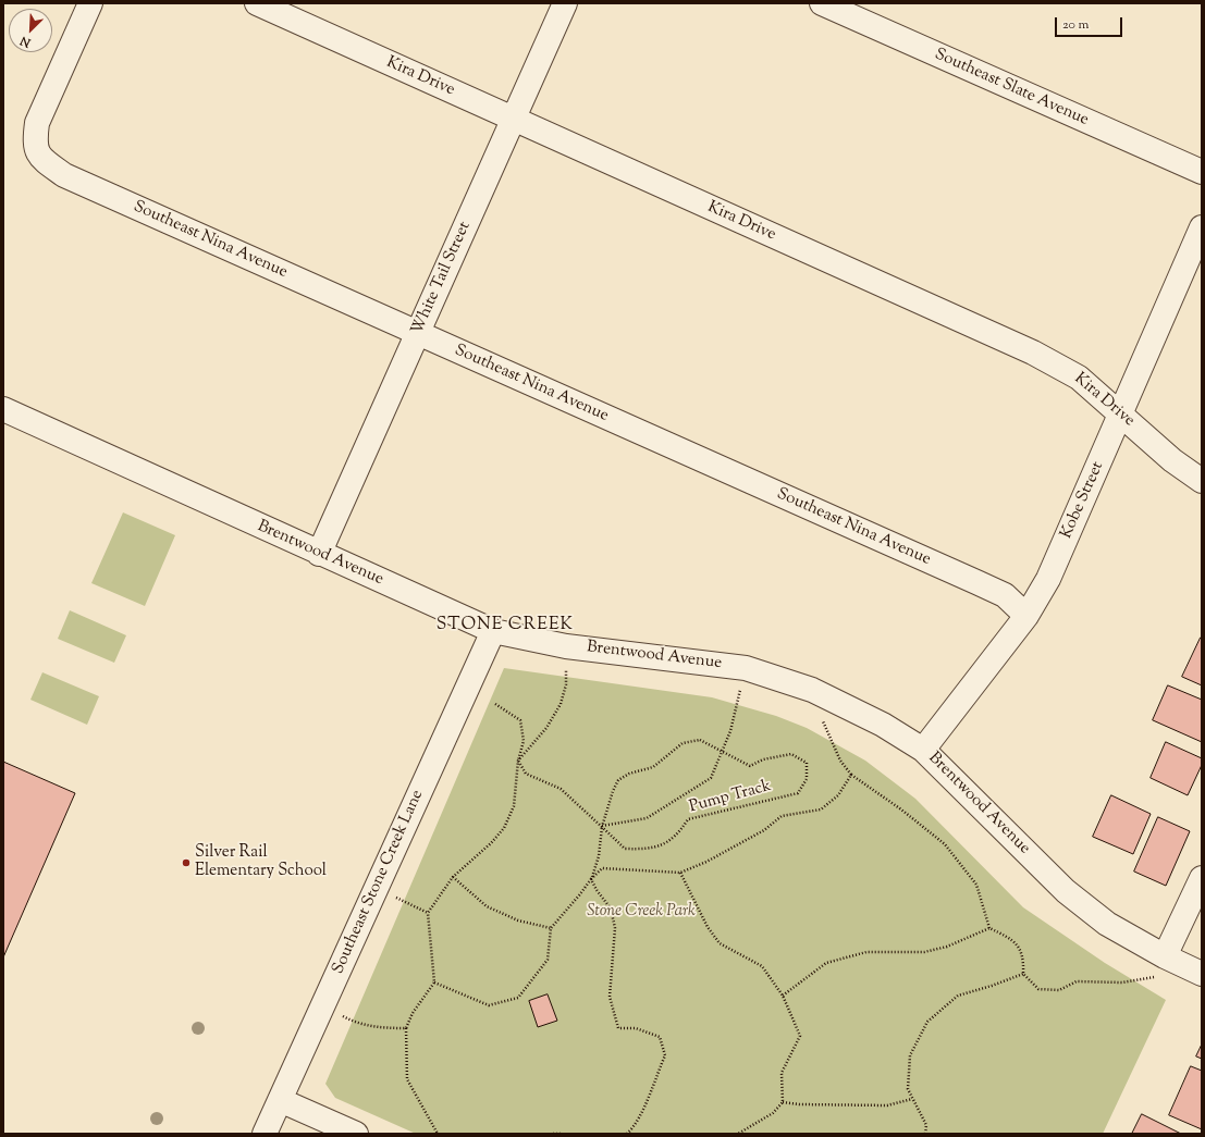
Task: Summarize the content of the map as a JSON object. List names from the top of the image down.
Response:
{
  "streets": {
    "street": [
      "Kira Drive",
      "Southeast Slate Avenue",
      "Southeast Nina Avenue",
      "White Tail Street",
      "Kobe Street",
      "Brentwood Avenue",
      "Southeast Stone Creek Lane"
    ],
    "path": ["Pump Track"]
  },
  "crossings": [
    ["Kira Drive", "White Tail Street"],
    ["Kira Drive", "Kobe Street"],
    ["Southeast Nina Avenue", "White Tail Street"],
    ["Southeast Nina Avenue", "Kobe Street"],
    ["White Tail Street", "Brentwood Avenue"],
    ["Kobe Street", "Brentwood Avenue"],
    ["Brentwood Avenue", "Southeast Stone Creek Lane"]
  ],
  "districts": ["STONE CREEK"],
  "parks": ["Stone Creek Park"],
  "places": ["Silver Rail Elementary School"],
  "scale_bar": "20 m",
  "north": "bottom left"
}
